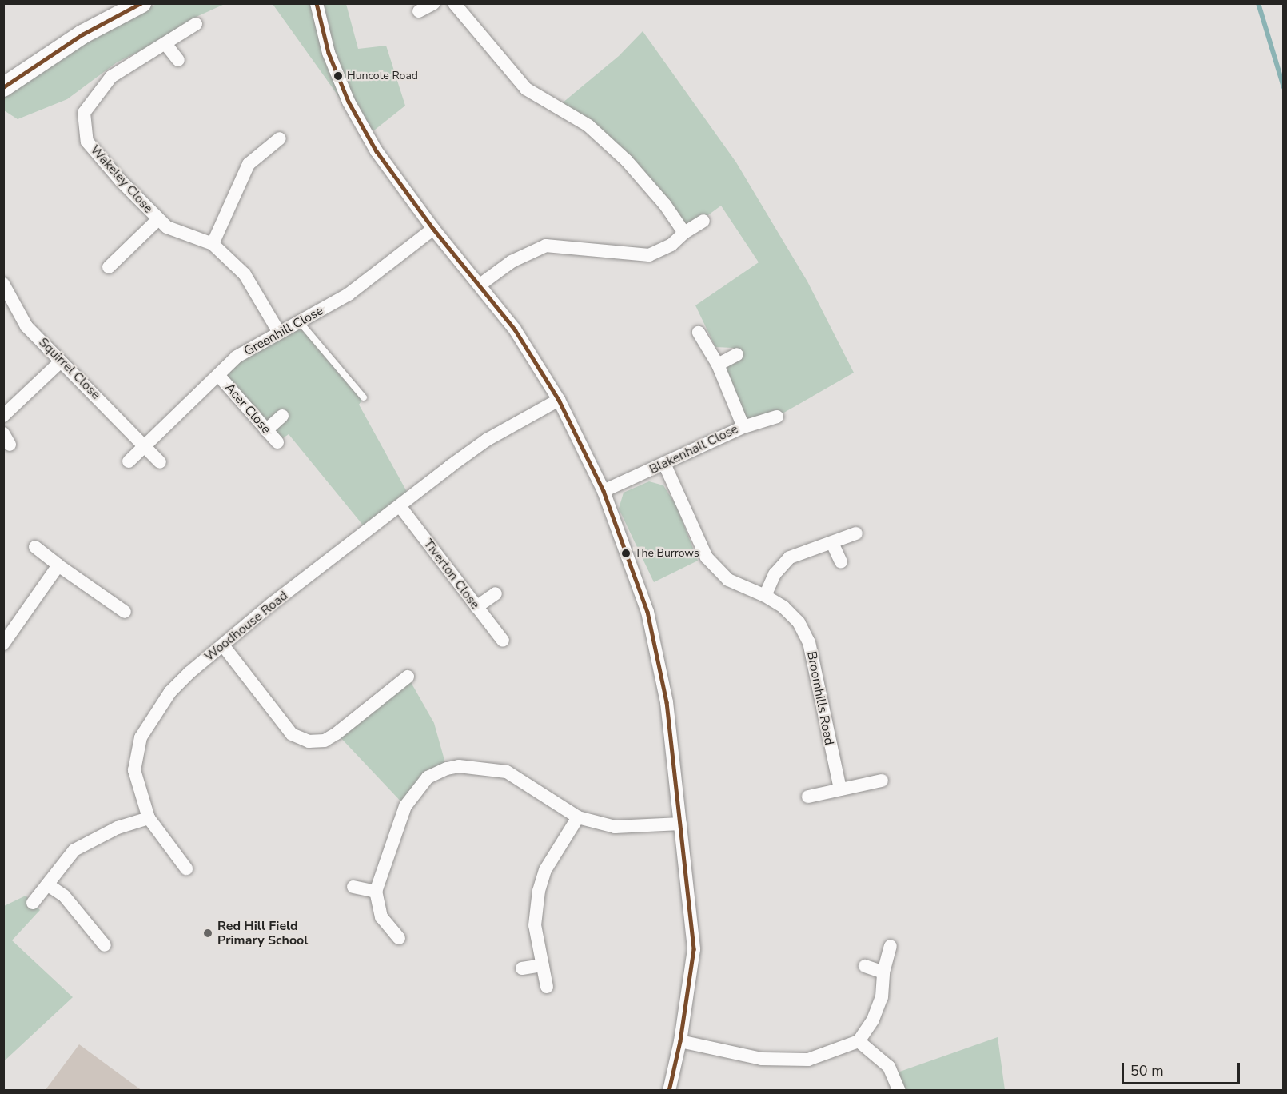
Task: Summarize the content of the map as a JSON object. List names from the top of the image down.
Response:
{
  "streets": {
    "street": [
      "Wakeley Close",
      "Greenhill Close",
      "Squirrel Close",
      "Acer Close",
      "Blakenhall Close",
      "Tiverton Close",
      "Woodhouse Road",
      "Broomhills Road"
    ]
  },
  "crossings": [
    ["Wakeley Close", "Greenhill Close"],
    ["Greenhill Close", "Squirrel Close"],
    ["Greenhill Close", "Acer Close"],
    ["Blakenhall Close", "Broomhills Road"],
    ["Tiverton Close", "Woodhouse Road"]
  ],
  "places": ["Huncote Road", "The Burrows", "Red Hill Field Primary School"],
  "lines": ["transit line 50"],
  "scale_bar": "50 m"
}
